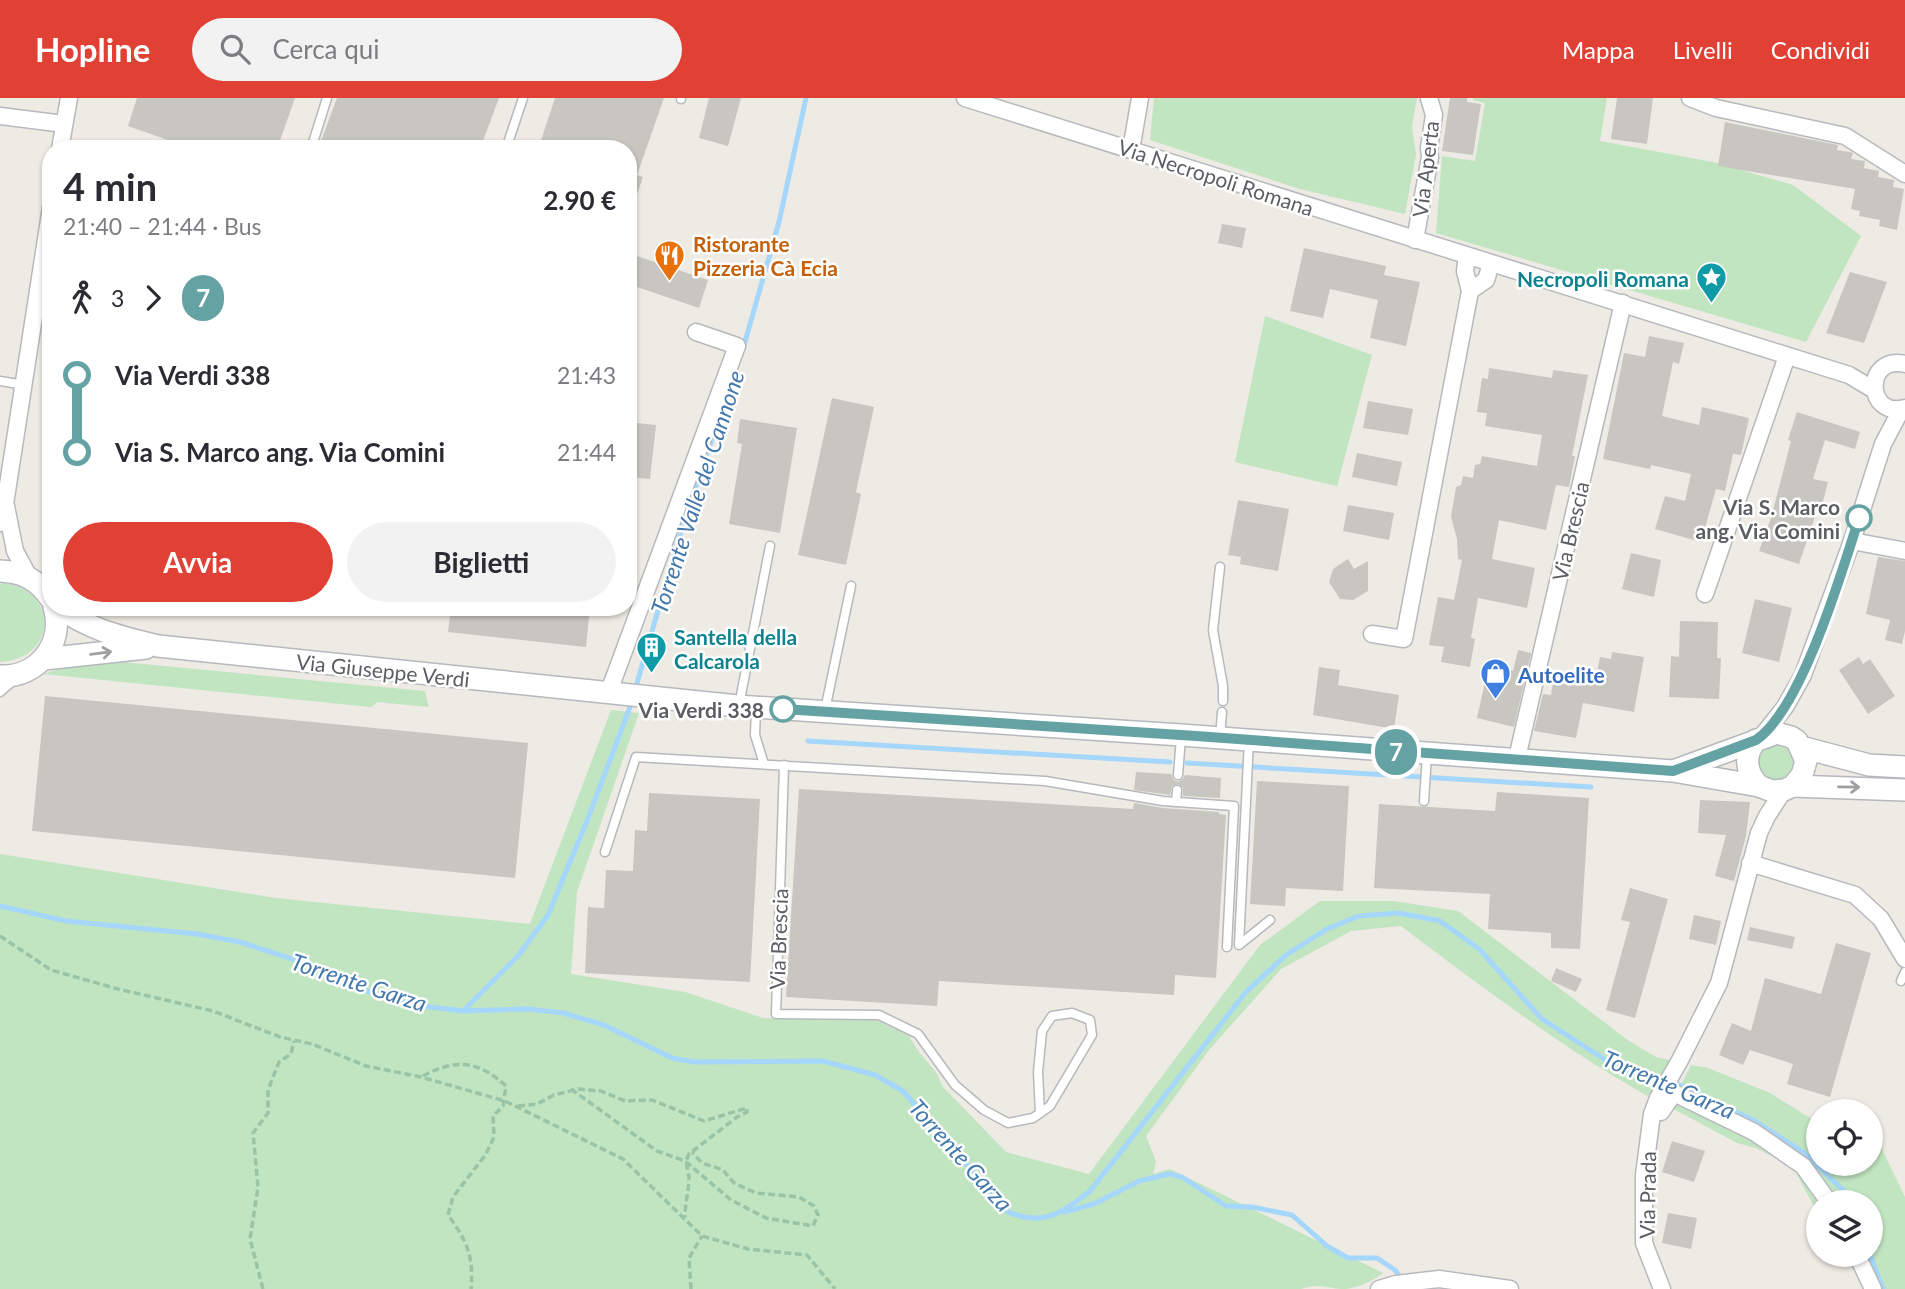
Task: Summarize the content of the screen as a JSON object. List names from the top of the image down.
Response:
{
  "streets": {
    "main road": ["Via Giuseppe Verdi"],
    "street": [
      "Via Aperta",
      "Via Necropoli Romana",
      "Via Brescia",
      "Via Prada"
    ]
  },
  "crossings": [
    ["Via Aperta", "Via Necropoli Romana"],
    ["Via Necropoli Romana", "Via Brescia"]
  ],
  "water": ["Torrente Valle del Cannone", "Torrente Garza"],
  "places": {
    "restaurant": ["Ristorante Pizzeria Cà Ecia"],
    "place": ["Necropoli Romana"],
    "other": ["Via S. Marco ang. Via Comini", "Via Verdi 338"],
    "building": ["Santella della Calcarola"],
    "shop": ["Autoelite"]
  },
  "lines": ["bus line 7"],
  "page": {
    "header": "Hopline",
    "search": "Cerca qui",
    "nav": ["Mappa", "Livelli", "Condividi"],
    "on_map": "7",
    "heading": ["4 min", "21:40 – 21:44 · Bus", "2.90 €"],
    "legs": ["3", "7"],
    "list": [
      {
        "name": "Via Verdi 338",
        "value": "21:43"
      },
      {
        "name": "Via S. Marco ang. Via Comini",
        "value": "21:44"
      }
    ],
    "buttons": ["Avvia", "Biglietti"]
  }
}
